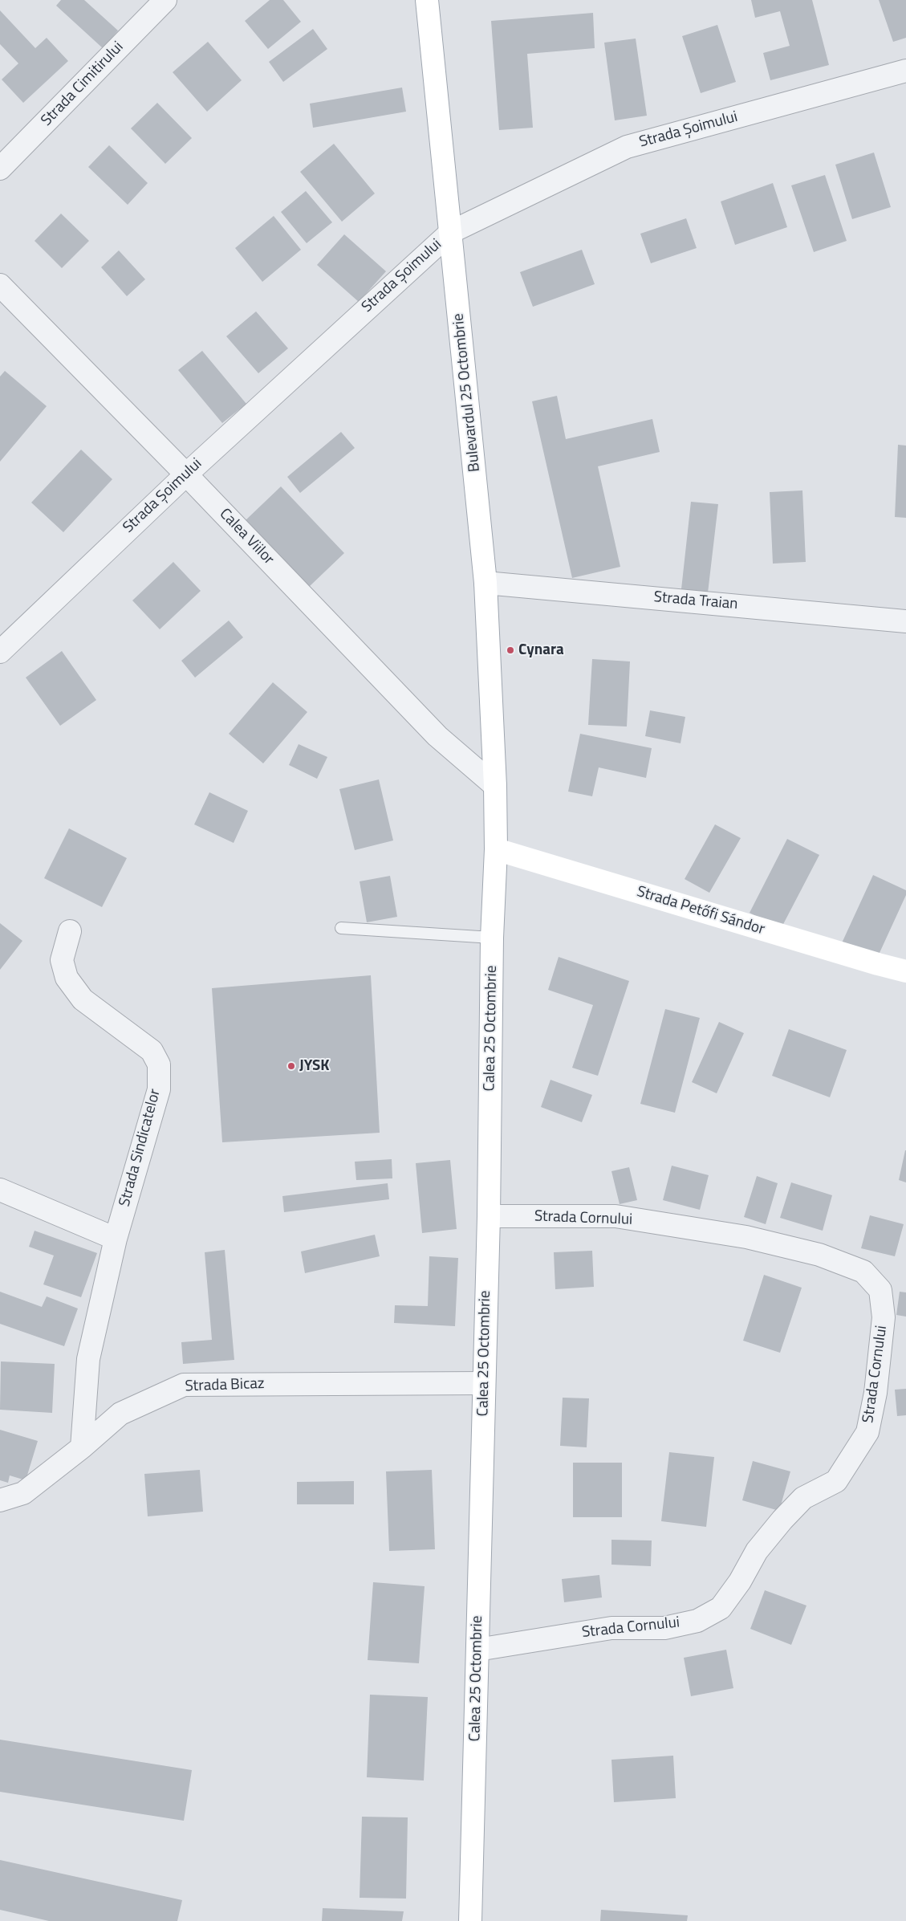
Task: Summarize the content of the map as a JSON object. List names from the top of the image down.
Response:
{
  "streets": {
    "main road": ["Bulevardul 25 Octombrie", "Strada Petőfi Sándor", "Calea 25 Octombrie"],
    "street": [
      "Strada Cimitirului",
      "Strada Șoimului",
      "Calea Viilor",
      "Strada Traian",
      "Strada Sindicatelor",
      "Strada Cornului",
      "Strada Bicaz"
    ]
  },
  "crossings": [
    ["Strada Șoimului", "Bulevardul 25 Octombrie"],
    ["Strada Șoimului", "Calea Viilor"],
    ["Bulevardul 25 Octombrie", "Calea Viilor"],
    ["Bulevardul 25 Octombrie", "Strada Traian"],
    ["Bulevardul 25 Octombrie", "Calea 25 Octombrie"],
    ["Calea Viilor", "Calea 25 Octombrie"],
    ["Strada Petőfi Sándor", "Calea 25 Octombrie"],
    ["Calea 25 Octombrie", "Strada Cornului"],
    ["Calea 25 Octombrie", "Strada Bicaz"],
    ["Strada Sindicatelor", "Strada Bicaz"]
  ],
  "places": ["Cynara", "JYSK"]
}
